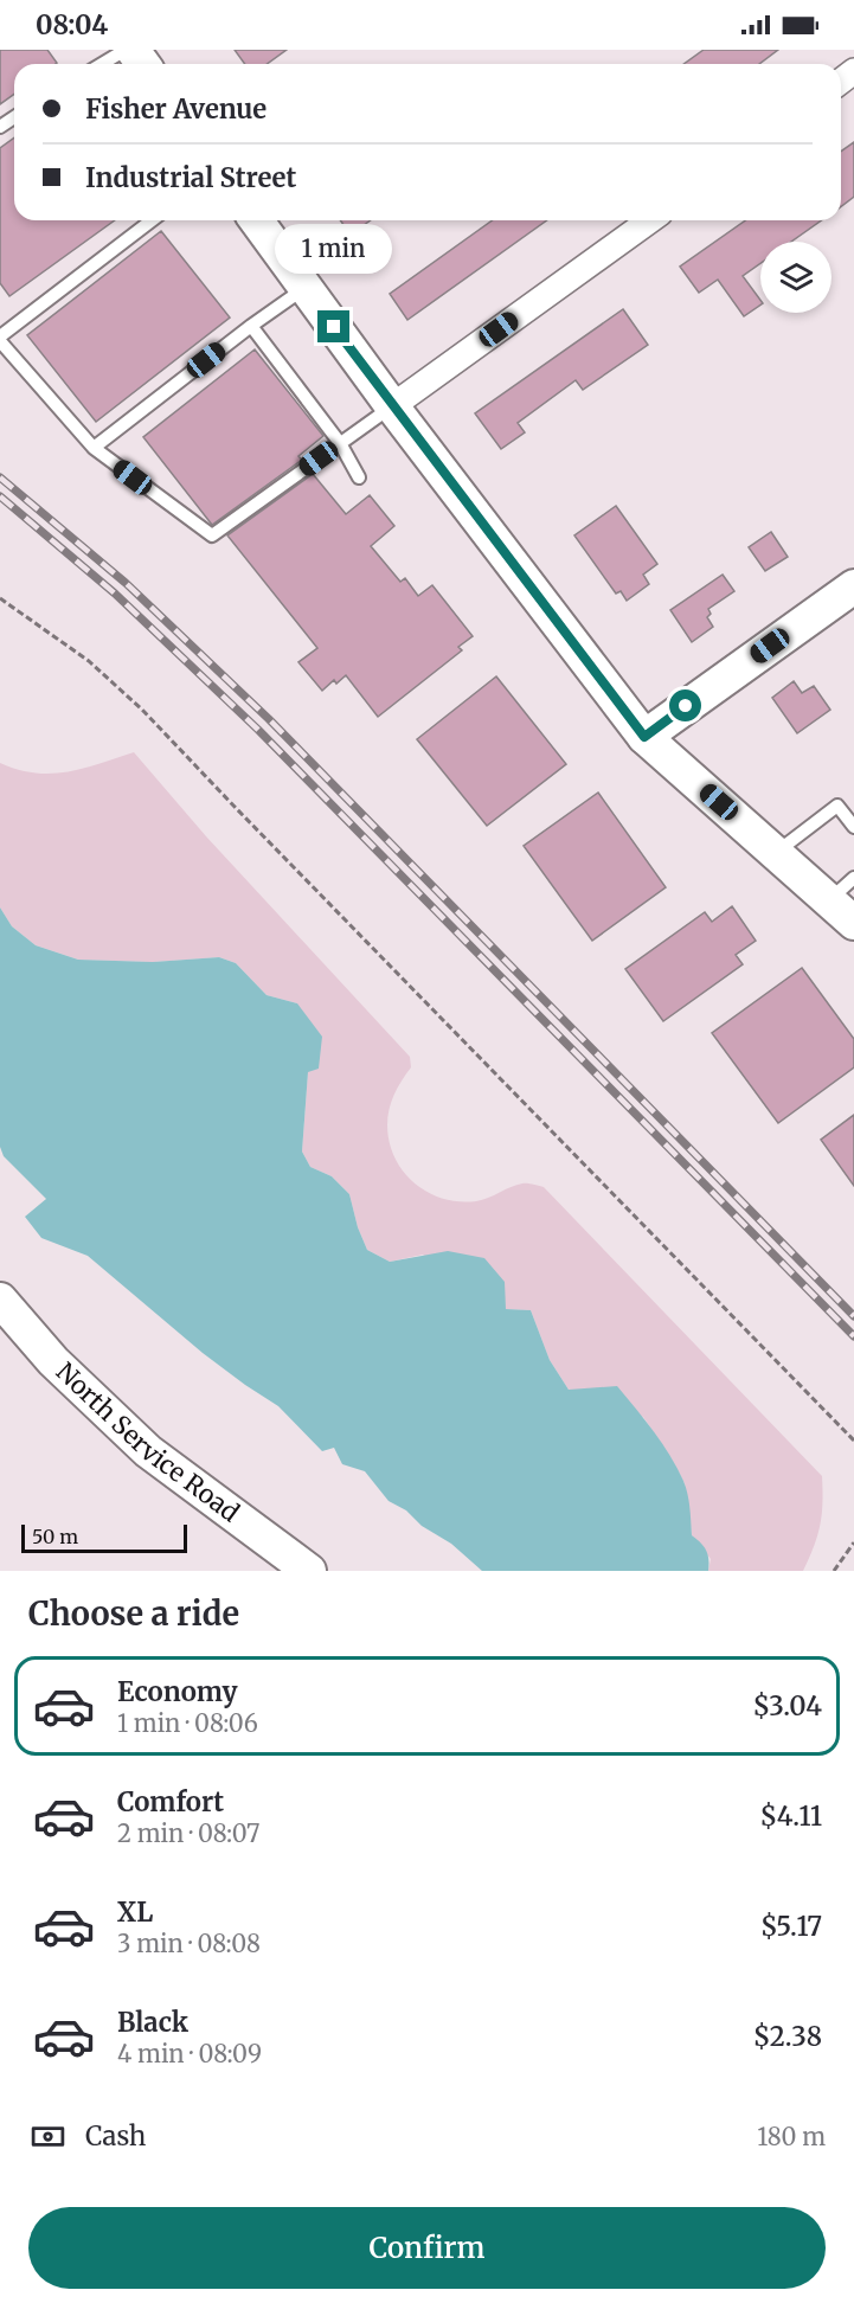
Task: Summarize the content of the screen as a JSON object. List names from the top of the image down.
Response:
{
  "streets": {
    "street": ["North Service Road"]
  },
  "scale_bar": "50 m",
  "page": {
    "status": "08:04",
    "banner": ["Fisher Avenue", "Industrial Street"],
    "bubble": "1 min",
    "scale": "50 m",
    "heading": "Choose a ride",
    "list": [
      {
        "name": "Economy",
        "note": "1 min · 08:06",
        "value": "$3.04"
      },
      {
        "name": "Comfort",
        "note": "2 min · 08:07",
        "value": "$4.11"
      },
      {
        "name": "XL",
        "note": "3 min · 08:08",
        "value": "$5.17"
      },
      {
        "name": "Black",
        "note": "4 min · 08:09",
        "value": "$2.38"
      }
    ],
    "pay": ["Cash", "180 m"],
    "buttons": "Confirm"
  }
}
